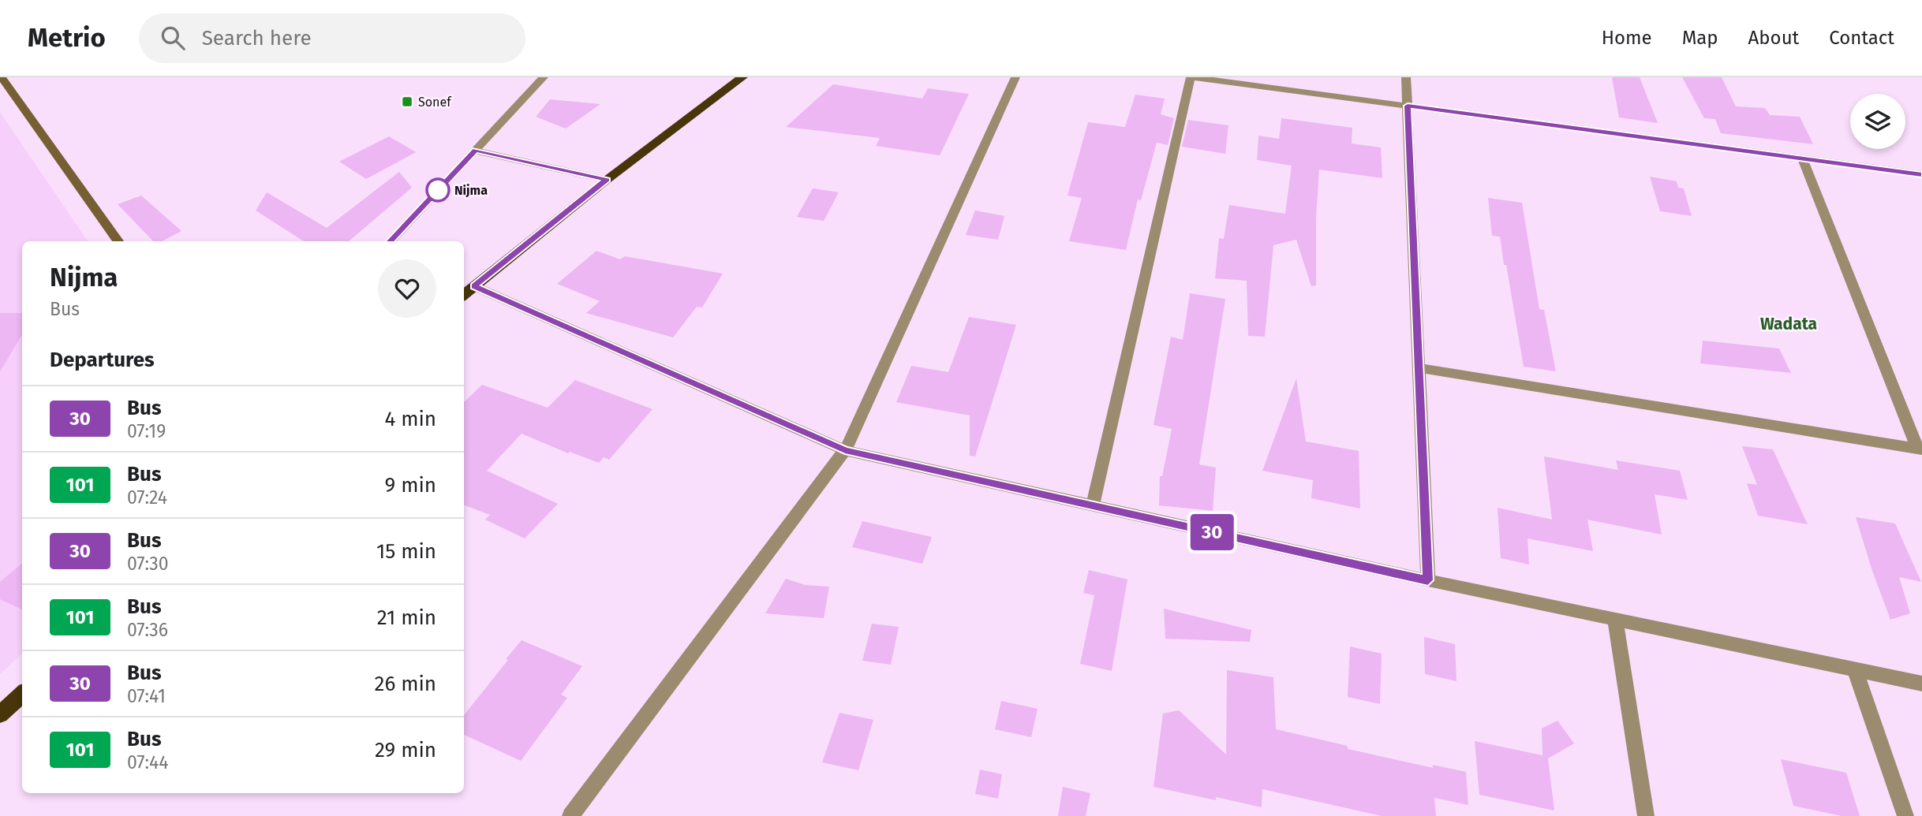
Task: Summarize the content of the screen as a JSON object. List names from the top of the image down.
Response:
{
  "districts": ["Wadata"],
  "places": {
    "transit": ["Sonef"],
    "other": ["Nijma"]
  },
  "lines": ["bus line 30"],
  "page": {
    "header": "Metrio",
    "search": "Search here",
    "nav": [
      "Home",
      "Map",
      "About",
      "Contact"
    ],
    "on_map": "30",
    "heading": [
      ["Nijma", "Bus"],
      "Departures"
    ],
    "list": [
      {
        "mark": "30",
        "name": "Bus",
        "note": "07:19",
        "value": "4 min"
      },
      {
        "mark": "101",
        "name": "Bus",
        "note": "07:24",
        "value": "9 min"
      },
      {
        "mark": "30",
        "name": "Bus",
        "note": "07:30",
        "value": "15 min"
      },
      {
        "mark": "101",
        "name": "Bus",
        "note": "07:36",
        "value": "21 min"
      },
      {
        "mark": "30",
        "name": "Bus",
        "note": "07:41",
        "value": "26 min"
      },
      {
        "mark": "101",
        "name": "Bus",
        "note": "07:44",
        "value": "29 min"
      }
    ]
  }
}
